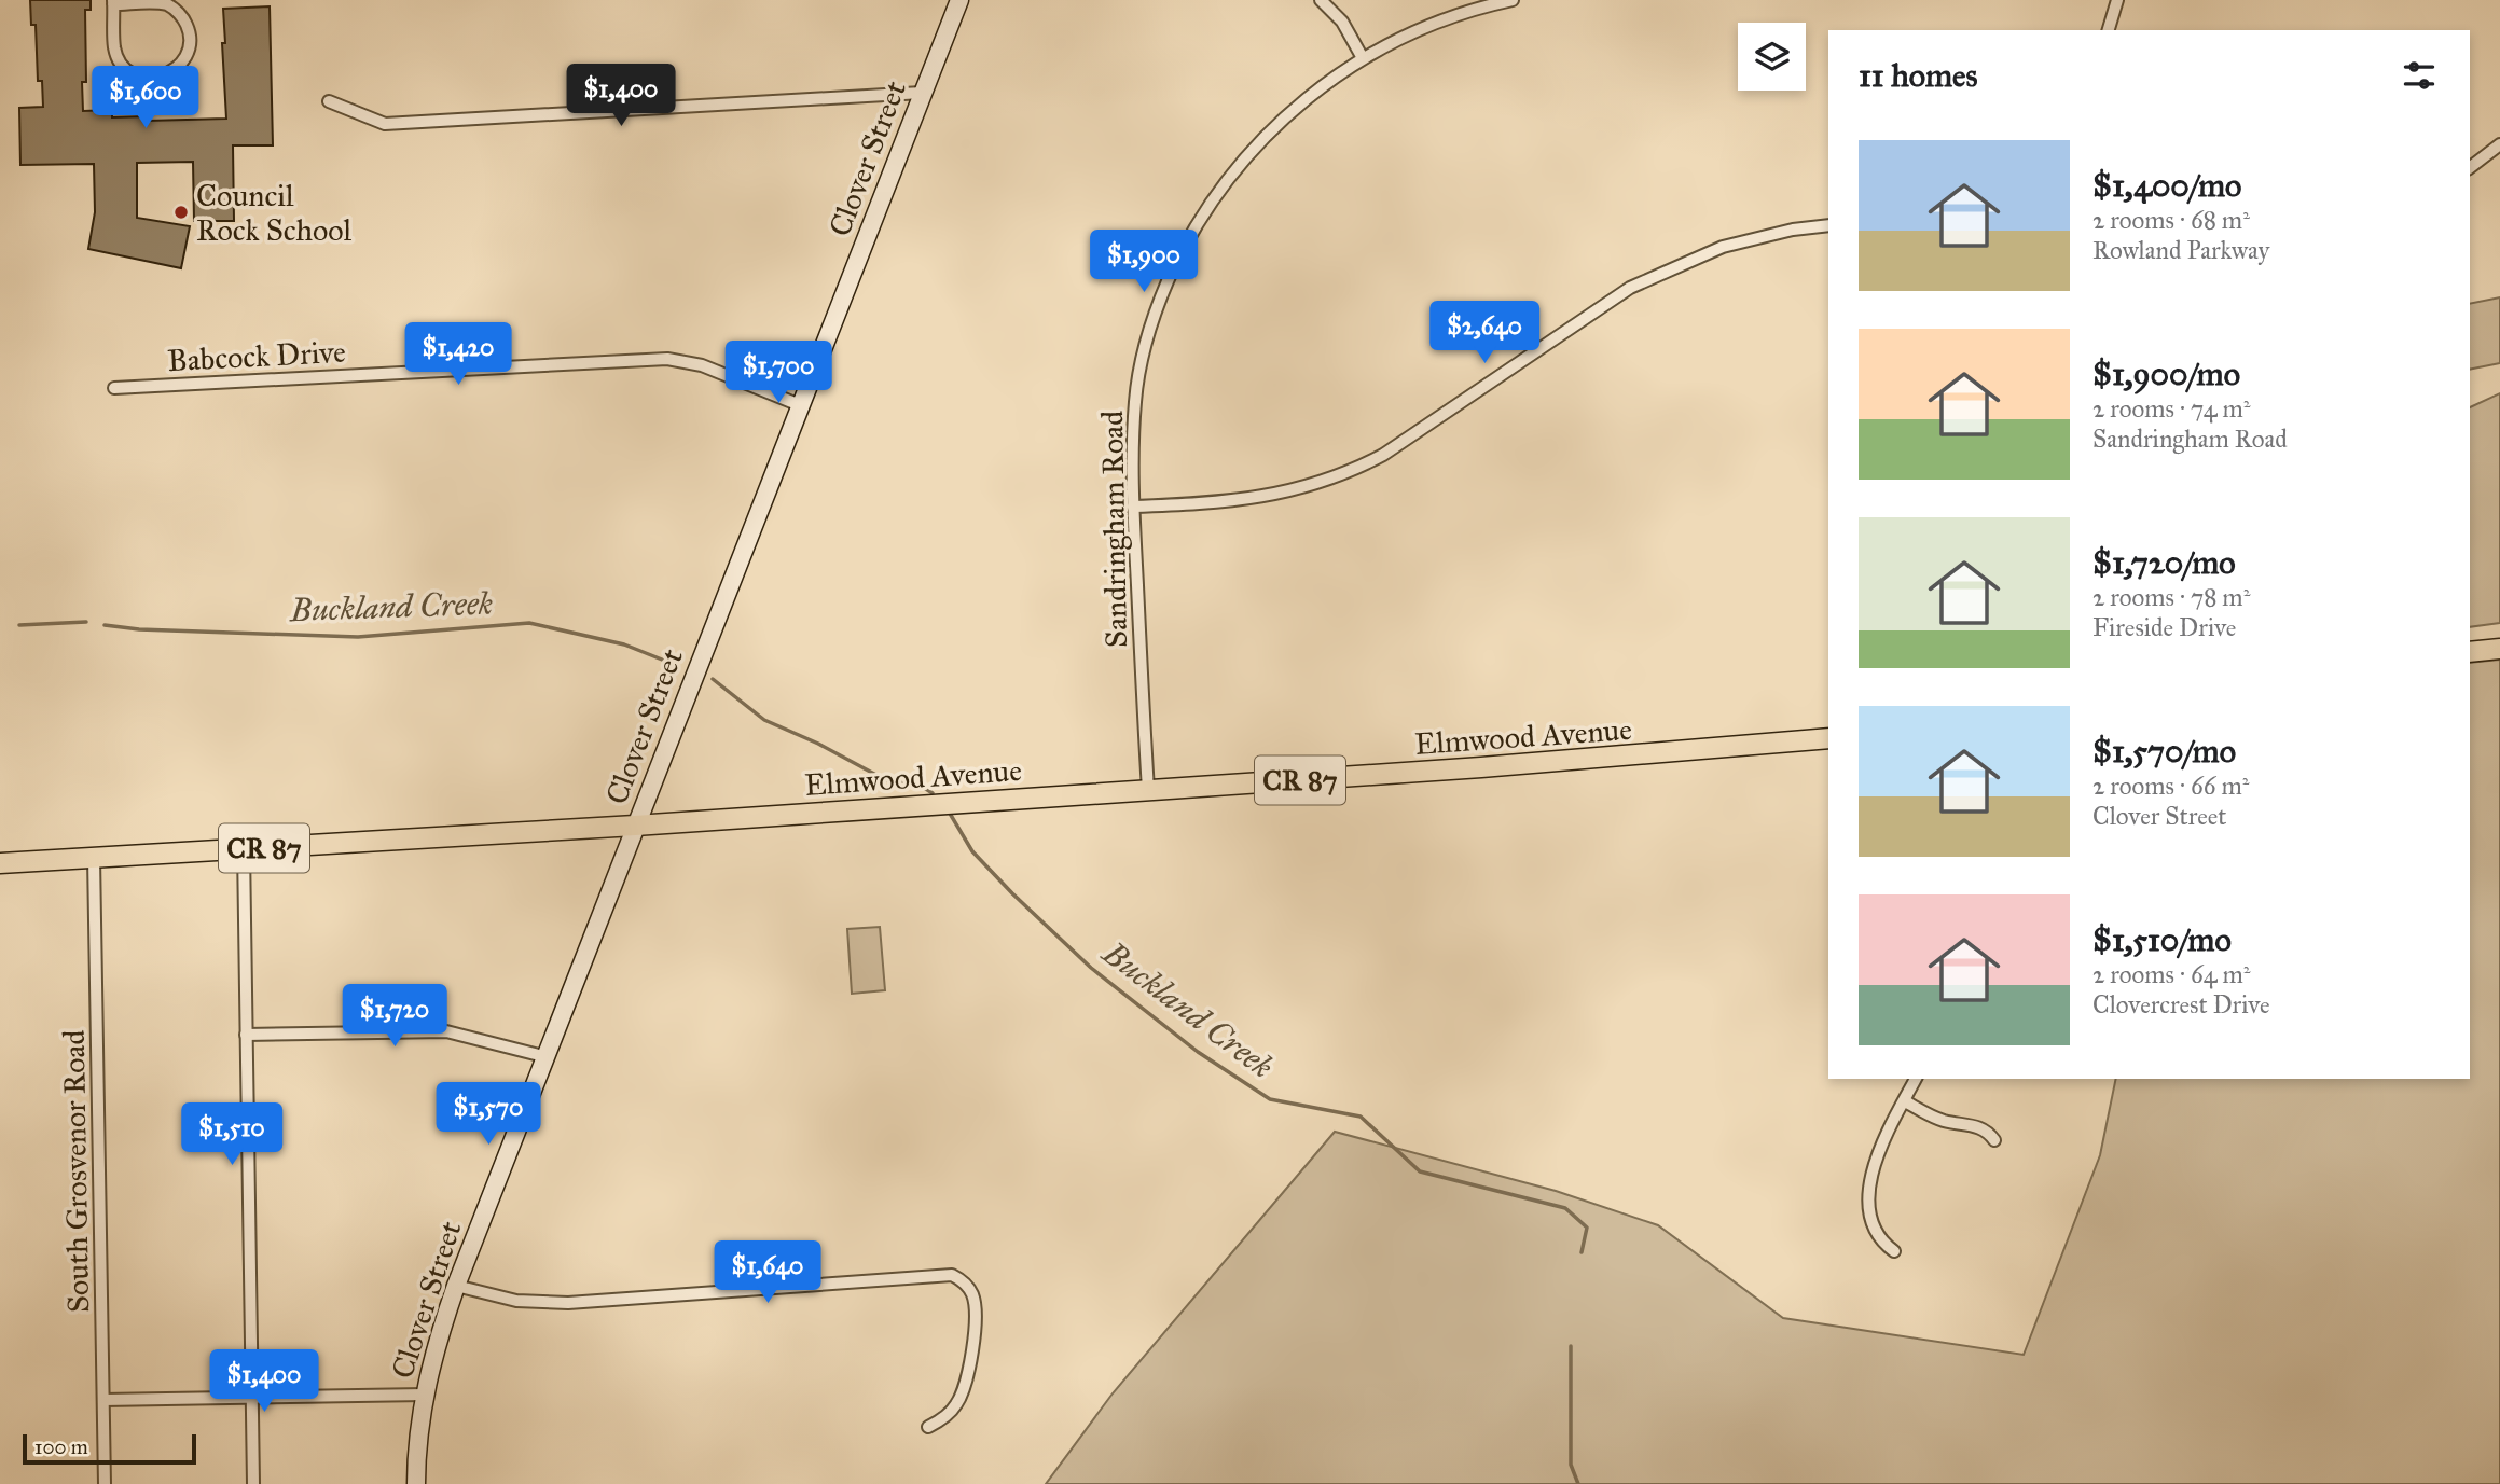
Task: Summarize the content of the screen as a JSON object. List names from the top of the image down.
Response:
{
  "streets": {
    "main road": ["Clover Street", "Elmwood Avenue", "CR 87"],
    "street": ["Babcock Drive", "Sandringham Road", "South Grosvenor Road"]
  },
  "crossings": [
    ["Clover Street", "Babcock Drive"],
    ["Clover Street", "Elmwood Avenue"],
    ["Sandringham Road", "Elmwood Avenue"],
    ["Elmwood Avenue", "South Grosvenor Road"]
  ],
  "water": ["Buckland Creek"],
  "places": ["Council Rock School"],
  "scale_bar": "100 m",
  "page": {
    "heading": "11 homes",
    "price": [
      "$1,400",
      "$1,600",
      "$1,900",
      "$2,640",
      "$1,420",
      "$1,700",
      "$1,720",
      "$1,570",
      "$1,510",
      "$1,640",
      "$1,400"
    ],
    "list": [
      {
        "name": "$1,400/mo",
        "note": "2 rooms · 68 m² · Rowland Parkway"
      },
      {
        "name": "$1,900/mo",
        "note": "2 rooms · 74 m² · Sandringham Road"
      },
      {
        "name": "$1,720/mo",
        "note": "2 rooms · 78 m² · Fireside Drive"
      },
      {
        "name": "$1,570/mo",
        "note": "2 rooms · 66 m² · Clover Street"
      },
      {
        "name": "$1,510/mo",
        "note": "2 rooms · 64 m² · Clovercrest Drive"
      }
    ],
    "scale": "100 m"
  }
}
